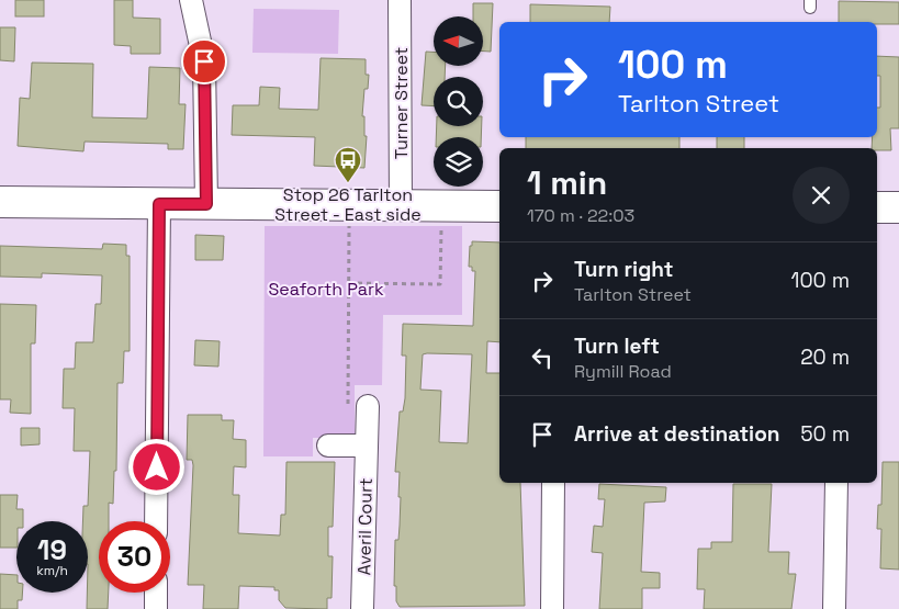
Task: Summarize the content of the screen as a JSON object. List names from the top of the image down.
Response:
{
  "streets": {
    "street": ["Turner Street", "Averil Court"]
  },
  "parks": ["Seaforth Park"],
  "places": {
    "bus stop": ["Stop 26 Tarlton Street - East side"]
  },
  "north": "left",
  "page": {
    "turn": ["100 m", "Tarlton Street"],
    "heading": ["1 min", "170 m · 22:03"],
    "list": [
      {
        "name": "Turn right",
        "note": "Tarlton Street",
        "value": "100 m"
      },
      {
        "name": "Turn left",
        "note": "Rymill Road",
        "value": "20 m"
      },
      {
        "name": "Arrive at destination",
        "value": "50 m"
      }
    ],
    "speed": "19 km/h",
    "limit": "30"
  }
}
